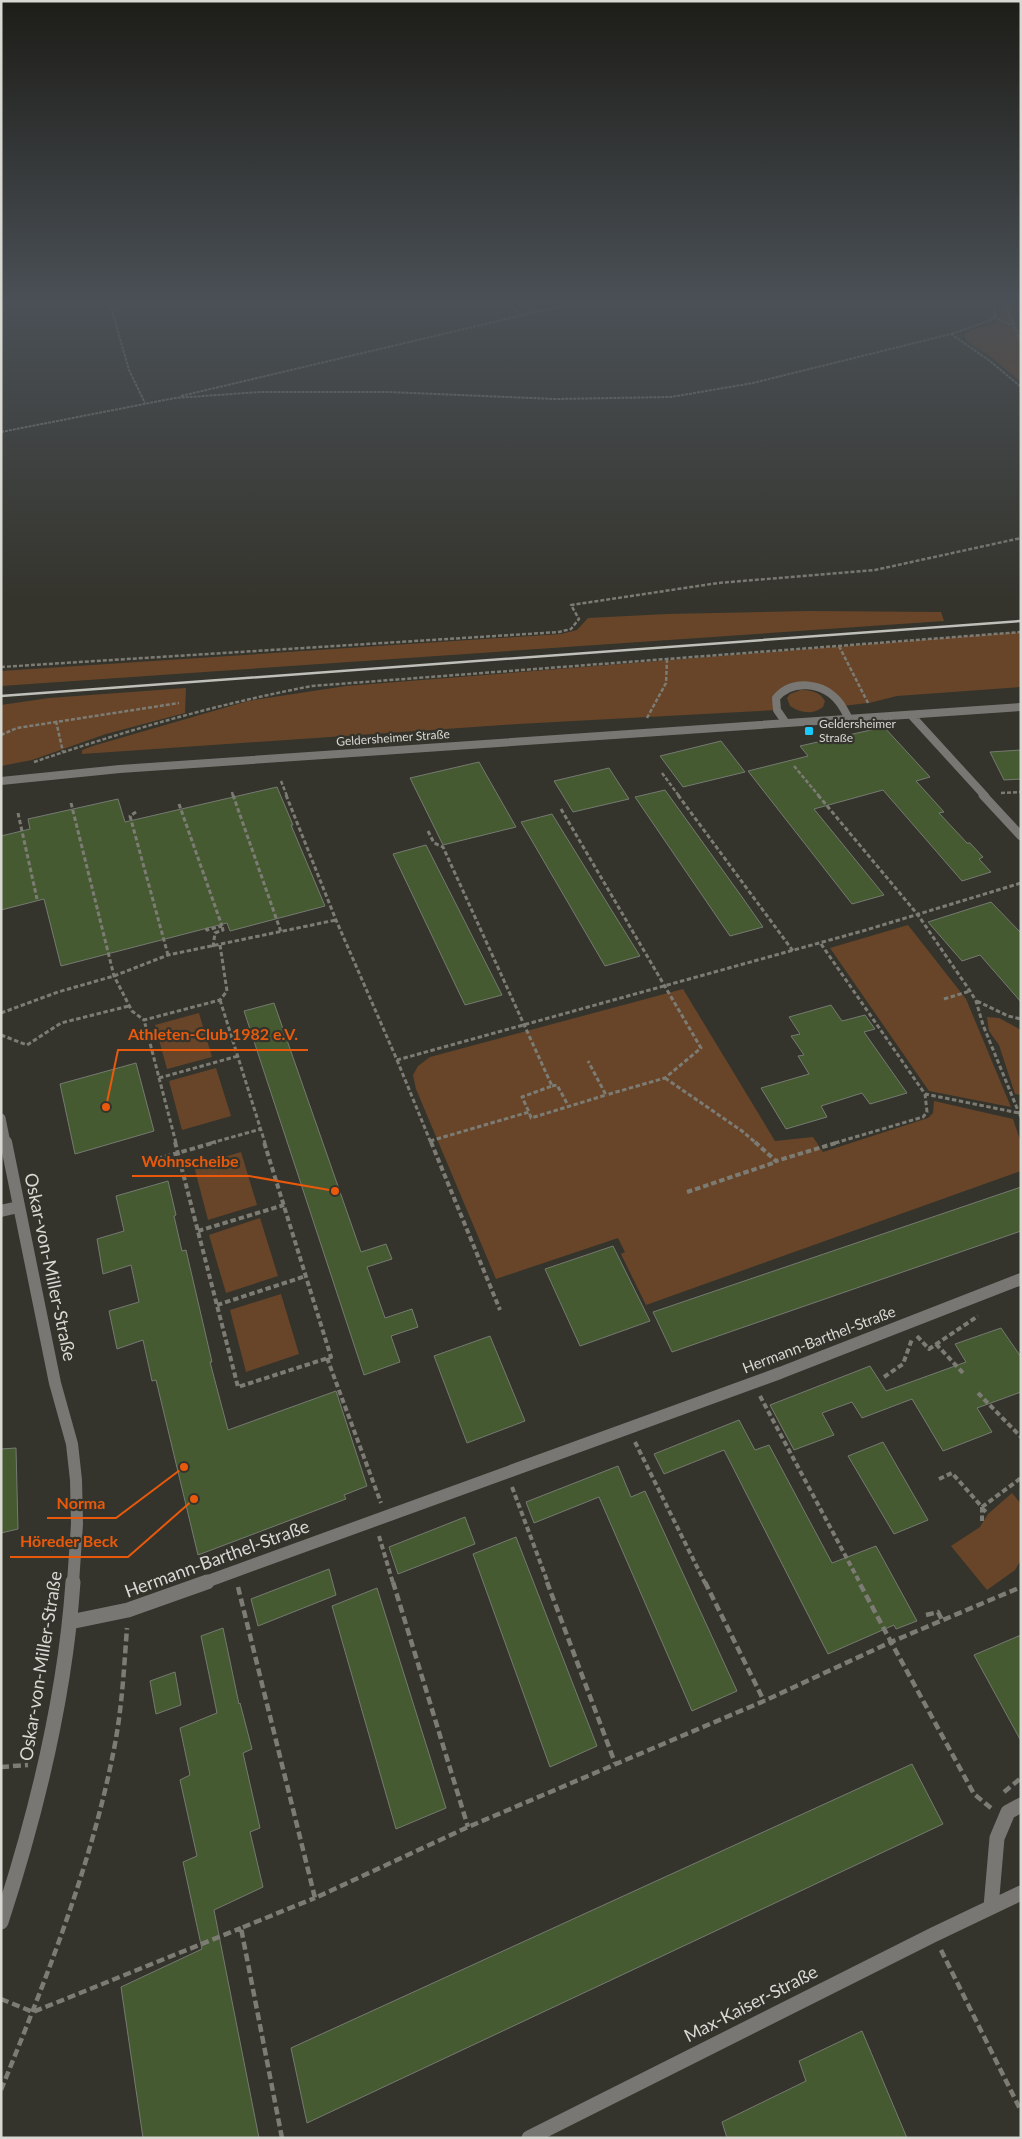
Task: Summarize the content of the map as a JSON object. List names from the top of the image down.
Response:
{
  "streets": {
    "street": [
      "Geldersheimer Straße",
      "Oskar-von-Miller-Straße",
      "Hermann-Barthel-Straße",
      "Max-Kaiser-Straße"
    ]
  },
  "crossings": [
    ["Oskar-von-Miller-Straße", "Hermann-Barthel-Straße"]
  ],
  "places": {
    "transit": ["Geldersheimer Straße"],
    "other": [
      "Athleten-Club 1982 e.V.",
      "Wohnscheibe",
      "Norma",
      "Höreder Beck"
    ]
  }
}
